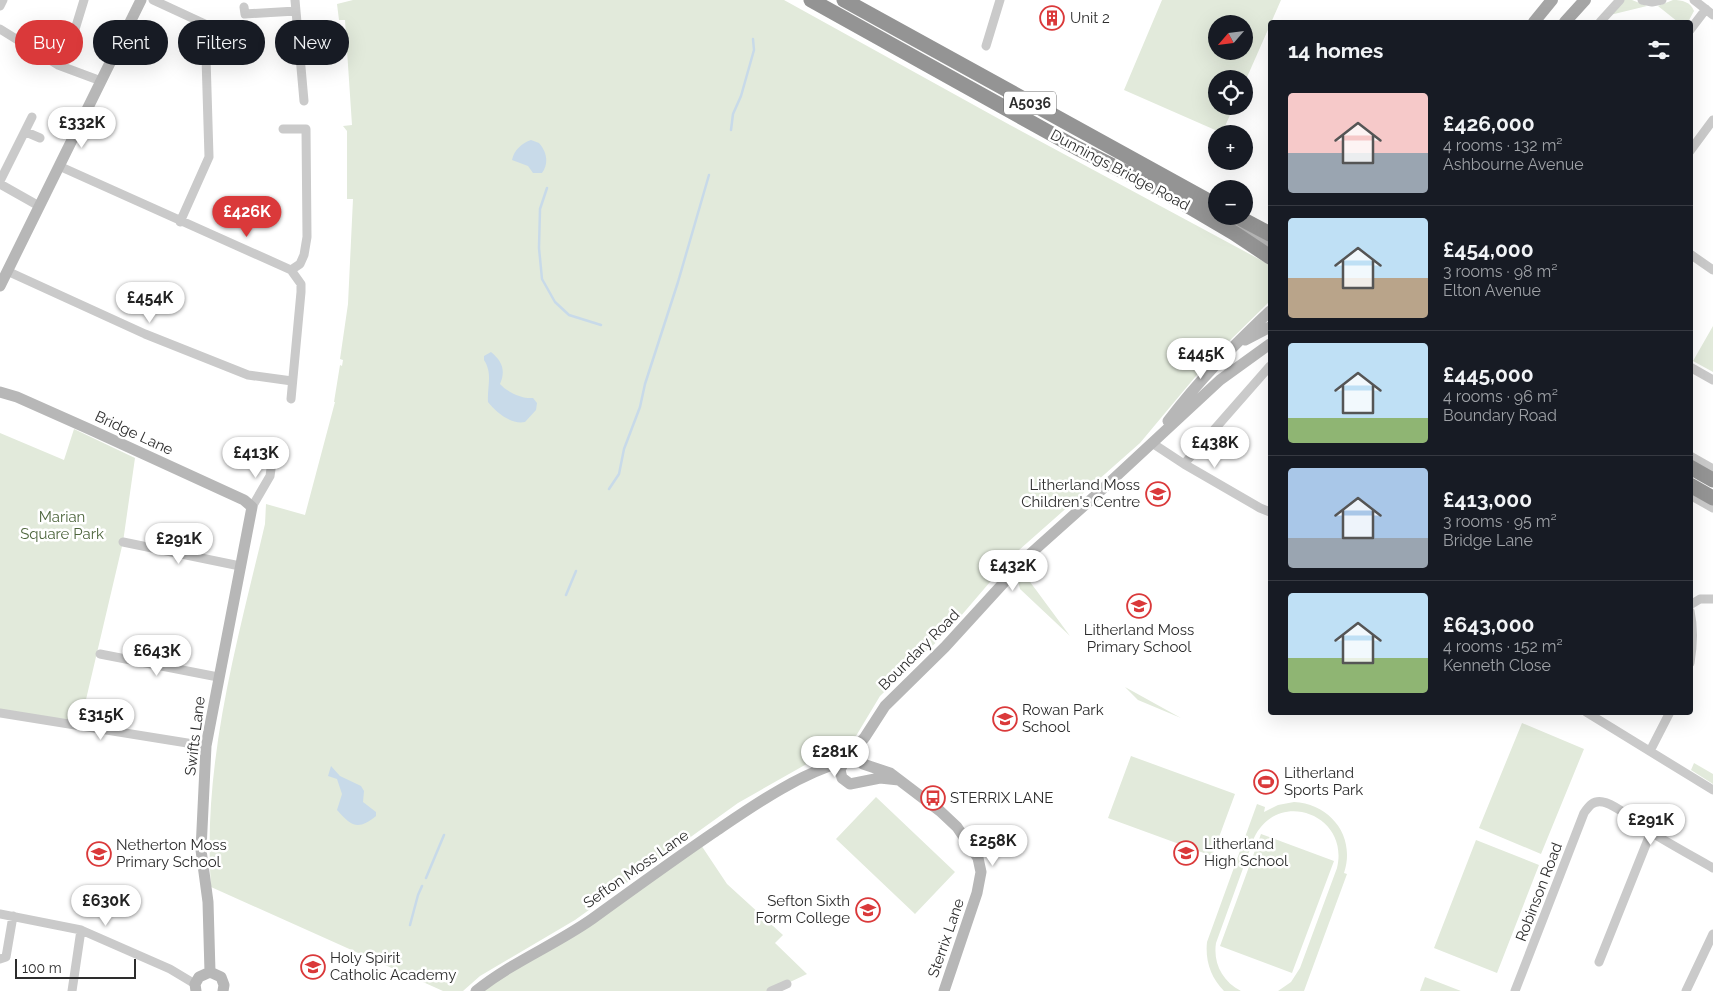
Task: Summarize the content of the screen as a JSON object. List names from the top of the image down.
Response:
{
  "streets": {
    "highway": ["A5036", "Dunnings Bridge Road"],
    "street": [
      "Bridge Lane",
      "Boundary Road",
      "Swifts Lane",
      "Sefton Moss Lane",
      "Robinson Road",
      "Sterrix Lane"
    ]
  },
  "crossings": [
    ["Bridge Lane", "Swifts Lane"],
    ["Boundary Road", "Sefton Moss Lane"],
    ["Boundary Road", "Sterrix Lane"],
    ["Sefton Moss Lane", "Sterrix Lane"]
  ],
  "parks": ["Marian Square Park"],
  "places": {
    "building": ["Unit 2"],
    "school or university": [
      "Litherland Moss Children's Centre",
      "Litherland Moss Primary School",
      "Rowan Park School",
      "Litherland High School",
      "Netherton Moss Primary School",
      "Sefton Sixth Form College",
      "Holy Spirit Catholic Academy"
    ],
    "sports": ["Litherland Sports Park"],
    "bus stop": ["STERRIX LANE"]
  },
  "scale_bar": "100 m",
  "north": "bottom left",
  "page": {
    "map_buttons": ["+", "−"],
    "chip": [
      "Buy",
      "Rent",
      "Filters",
      "New"
    ],
    "heading": "14 homes",
    "list": [
      {
        "name": "£426,000",
        "note": "4 rooms · 132 m² · Ashbourne Avenue"
      },
      {
        "name": "£454,000",
        "note": "3 rooms · 98 m² · Elton Avenue"
      },
      {
        "name": "£445,000",
        "note": "4 rooms · 96 m² · Boundary Road"
      },
      {
        "name": "£413,000",
        "note": "3 rooms · 95 m² · Bridge Lane"
      },
      {
        "name": "£643,000",
        "note": "4 rooms · 152 m² · Kenneth Close"
      }
    ],
    "price": [
      "£332K",
      "£426K",
      "£454K",
      "£445K",
      "£438K",
      "£413K",
      "£291K",
      "£432K",
      "£643K",
      "£315K",
      "£281K",
      "£291K",
      "£258K",
      "£630K"
    ],
    "scale": "100 m"
  }
}
